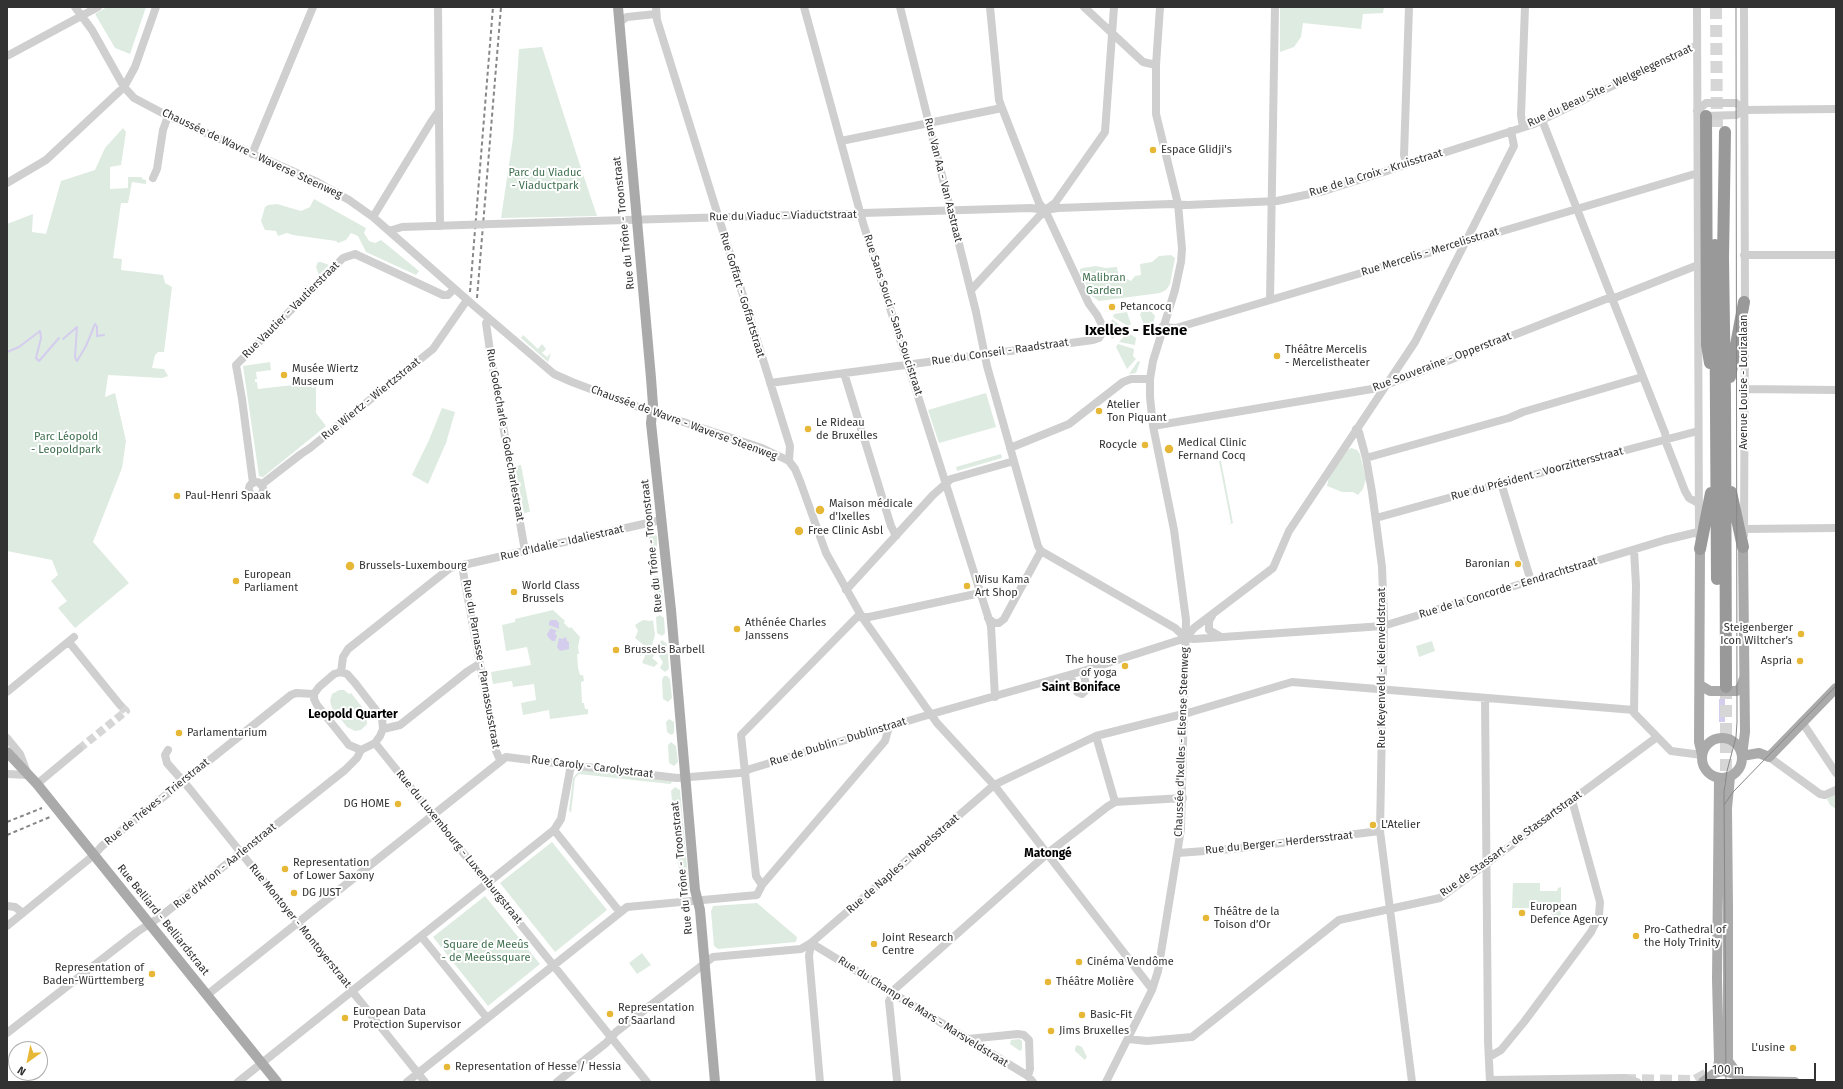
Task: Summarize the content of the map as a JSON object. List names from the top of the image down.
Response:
{
  "streets": {
    "highway": ["Avenue Louise - Louizalaan"],
    "main road": ["Rue du Trône - Troonstraat", "Rue Belliard - Belliardstraat"],
    "street": [
      "Rue du Beau Site - Welgelegenstraat",
      "Chaussée de Wavre - Waverse Steenweg",
      "Rue de la Croix - Kruisstraat",
      "Rue Van Aa - Van Aastraat",
      "Rue du Viaduc - Viaductstraat",
      "Rue Mercelis - Mercelisstraat",
      "Rue Goffart - Goffartstraat",
      "Rue Vautier - Vautierstraat",
      "Rue Sans Souci - Sans Soucistraat",
      "Rue du Conseil - Raadstraat",
      "Rue Souveraine - Opperstraat",
      "Rue Wiertz - Wiertzstraat",
      "Rue Godecharle - Godecharlestraat",
      "Rue du Président - Voorzittersstraat",
      "Rue d'Idalie - Idaliestraat",
      "Rue de la Concorde - Eendrachtstraat",
      "Rue du Parnasse - Parnassusstraat",
      "Rue Keyenveld - Keienveldstraat",
      "Rue de Dublin - Dublinstraat",
      "Chaussée d'Ixelles - Elsense Steenweg",
      "Rue Caroly - Carolystraat",
      "Rue de Trèves - Trierstraat",
      "Rue du Berger - Herdersstraat",
      "Rue de Stassart - de Stassartstraat",
      "Rue du Luxembourg - Luxemburgstraat",
      "Rue de Naples - Napelsstraat",
      "Rue d'Arlon - Aarlenstraat",
      "Rue Montoyer - Montoyerstraat",
      "Rue du Champ de Mars - Marsveldstraat"
    ]
  },
  "crossings": [
    ["Rue du Beau Site - Welgelegenstraat", "Rue de la Croix - Kruisstraat"],
    ["Chaussée de Wavre - Waverse Steenweg", "Rue du Viaduc - Viaductstraat"],
    ["Chaussée de Wavre - Waverse Steenweg", "Rue du Trône - Troonstraat"],
    ["Chaussée de Wavre - Waverse Steenweg", "Rue Goffart - Goffartstraat"],
    ["Chaussée de Wavre - Waverse Steenweg", "Rue Vautier - Vautierstraat"],
    ["Chaussée de Wavre - Waverse Steenweg", "Rue Wiertz - Wiertzstraat"],
    ["Chaussée de Wavre - Waverse Steenweg", "Rue Godecharle - Godecharlestraat"],
    ["Chaussée de Wavre - Waverse Steenweg", "Rue de Dublin - Dublinstraat"],
    ["Chaussée de Wavre - Waverse Steenweg", "Chaussée d'Ixelles - Elsense Steenweg"],
    ["Chaussée de Wavre - Waverse Steenweg", "Rue de Naples - Napelsstraat"],
    ["Rue de la Croix - Kruisstraat", "Rue du Viaduc - Viaductstraat"],
    ["Rue de la Croix - Kruisstraat", "Chaussée d'Ixelles - Elsense Steenweg"],
    ["Rue Van Aa - Van Aastraat", "Rue du Viaduc - Viaductstraat"],
    ["Rue Van Aa - Van Aastraat", "Rue du Conseil - Raadstraat"],
    ["Rue du Viaduc - Viaductstraat", "Rue du Trône - Troonstraat"],
    ["Rue du Viaduc - Viaductstraat", "Rue Goffart - Goffartstraat"],
    ["Rue du Viaduc - Viaductstraat", "Rue Sans Souci - Sans Soucistraat"],
    ["Rue du Viaduc - Viaductstraat", "Rue du Conseil - Raadstraat"],
    ["Rue du Viaduc - Viaductstraat", "Chaussée d'Ixelles - Elsense Steenweg"],
    ["Rue du Trône - Troonstraat", "Rue d'Idalie - Idaliestraat"],
    ["Rue du Trône - Troonstraat", "Rue de Dublin - Dublinstraat"],
    ["Rue du Trône - Troonstraat", "Rue Caroly - Carolystraat"],
    ["Rue Mercelis - Mercelisstraat", "Chaussée d'Ixelles - Elsense Steenweg"],
    ["Rue Goffart - Goffartstraat", "Rue du Conseil - Raadstraat"],
    ["Rue Vautier - Vautierstraat", "Rue Wiertz - Wiertzstraat"],
    ["Rue Sans Souci - Sans Soucistraat", "Rue du Conseil - Raadstraat"],
    ["Rue Sans Souci - Sans Soucistraat", "Rue de Dublin - Dublinstraat"],
    ["Rue Souveraine - Opperstraat", "Chaussée d'Ixelles - Elsense Steenweg"],
    ["Rue Godecharle - Godecharlestraat", "Rue d'Idalie - Idaliestraat"],
    ["Rue du Président - Voorzittersstraat", "Rue Keyenveld - Keienveldstraat"],
    ["Rue d'Idalie - Idaliestraat", "Rue du Parnasse - Parnassusstraat"],
    ["Rue de la Concorde - Eendrachtstraat", "Rue Keyenveld - Keienveldstraat"],
    ["Rue de la Concorde - Eendrachtstraat", "Rue de Dublin - Dublinstraat"],
    ["Rue de la Concorde - Eendrachtstraat", "Chaussée d'Ixelles - Elsense Steenweg"],
    ["Rue du Parnasse - Parnassusstraat", "Rue Caroly - Carolystraat"],
    ["Rue Keyenveld - Keienveldstraat", "Rue du Berger - Herdersstraat"],
    ["Rue Keyenveld - Keienveldstraat", "Rue de Stassart - de Stassartstraat"],
    ["Rue Keyenveld - Keienveldstraat", "Rue de Naples - Napelsstraat"],
    ["Rue de Dublin - Dublinstraat", "Chaussée d'Ixelles - Elsense Steenweg"],
    ["Rue de Dublin - Dublinstraat", "Rue Caroly - Carolystraat"],
    ["Chaussée d'Ixelles - Elsense Steenweg", "Rue du Berger - Herdersstraat"],
    ["Chaussée d'Ixelles - Elsense Steenweg", "Rue de Stassart - de Stassartstraat"],
    ["Chaussée d'Ixelles - Elsense Steenweg", "Rue de Naples - Napelsstraat"],
    ["Rue de Trèves - Trierstraat", "Rue Belliard - Belliardstraat"],
    ["Rue de Trèves - Trierstraat", "Rue Montoyer - Montoyerstraat"],
    ["Rue de Naples - Napelsstraat", "Rue du Champ de Mars - Marsveldstraat"],
    ["Rue d'Arlon - Aarlenstraat", "Rue Belliard - Belliardstraat"],
    ["Rue d'Arlon - Aarlenstraat", "Rue Montoyer - Montoyerstraat"]
  ],
  "districts": [
    "Ixelles - Elsene",
    "Saint Boniface",
    "Leopold Quarter",
    "Matongé"
  ],
  "parks": [
    "Parc du Viaduc - Viaductpark",
    "Malibran Garden",
    "Parc Léopold - Leopoldpark",
    "Square de Meeûs - de Meeûssquare"
  ],
  "places": [
    "Espace Glidji's",
    "Petancocq",
    "Théâtre Mercelis - Mercelistheater",
    "Musée Wiertz Museum",
    "Atelier Ton Piquant",
    "Le Rideau de Bruxelles",
    "Rocycle",
    "Medical Clinic Fernand Cocq",
    "Paul-Henri Spaak",
    "Maison médicale d'Ixelles",
    "Free Clinic Asbl",
    "Baronian",
    "Brussels-Luxembourg",
    "European Parliament",
    "Wisu Kama Art Shop",
    "World Class Brussels",
    "Athénée Charles Janssens",
    "Steigenberger Icon Wiltcher’s",
    "Brussels Barbell",
    "Aspria",
    "The house of yoga",
    "Parlamentarium",
    "DG HOME",
    "L'Atelier",
    "Representation of Lower Saxony",
    "DG JUST",
    "European Defence Agency",
    "Théâtre de la Toison d’Or",
    "Pro-Cathedral of the Holy Trinity",
    "Joint Research Centre",
    "Cinéma Vendôme",
    "Representation of Baden-Württemberg",
    "Théâtre Molière",
    "Representation of Saarland",
    "Basic-Fit",
    "European Data Protection Supervisor",
    "Jims Bruxelles",
    "L'usine",
    "Representation of Hesse / Hessia"
  ],
  "scale_bar": "100 m",
  "north": "bottom left"
}
